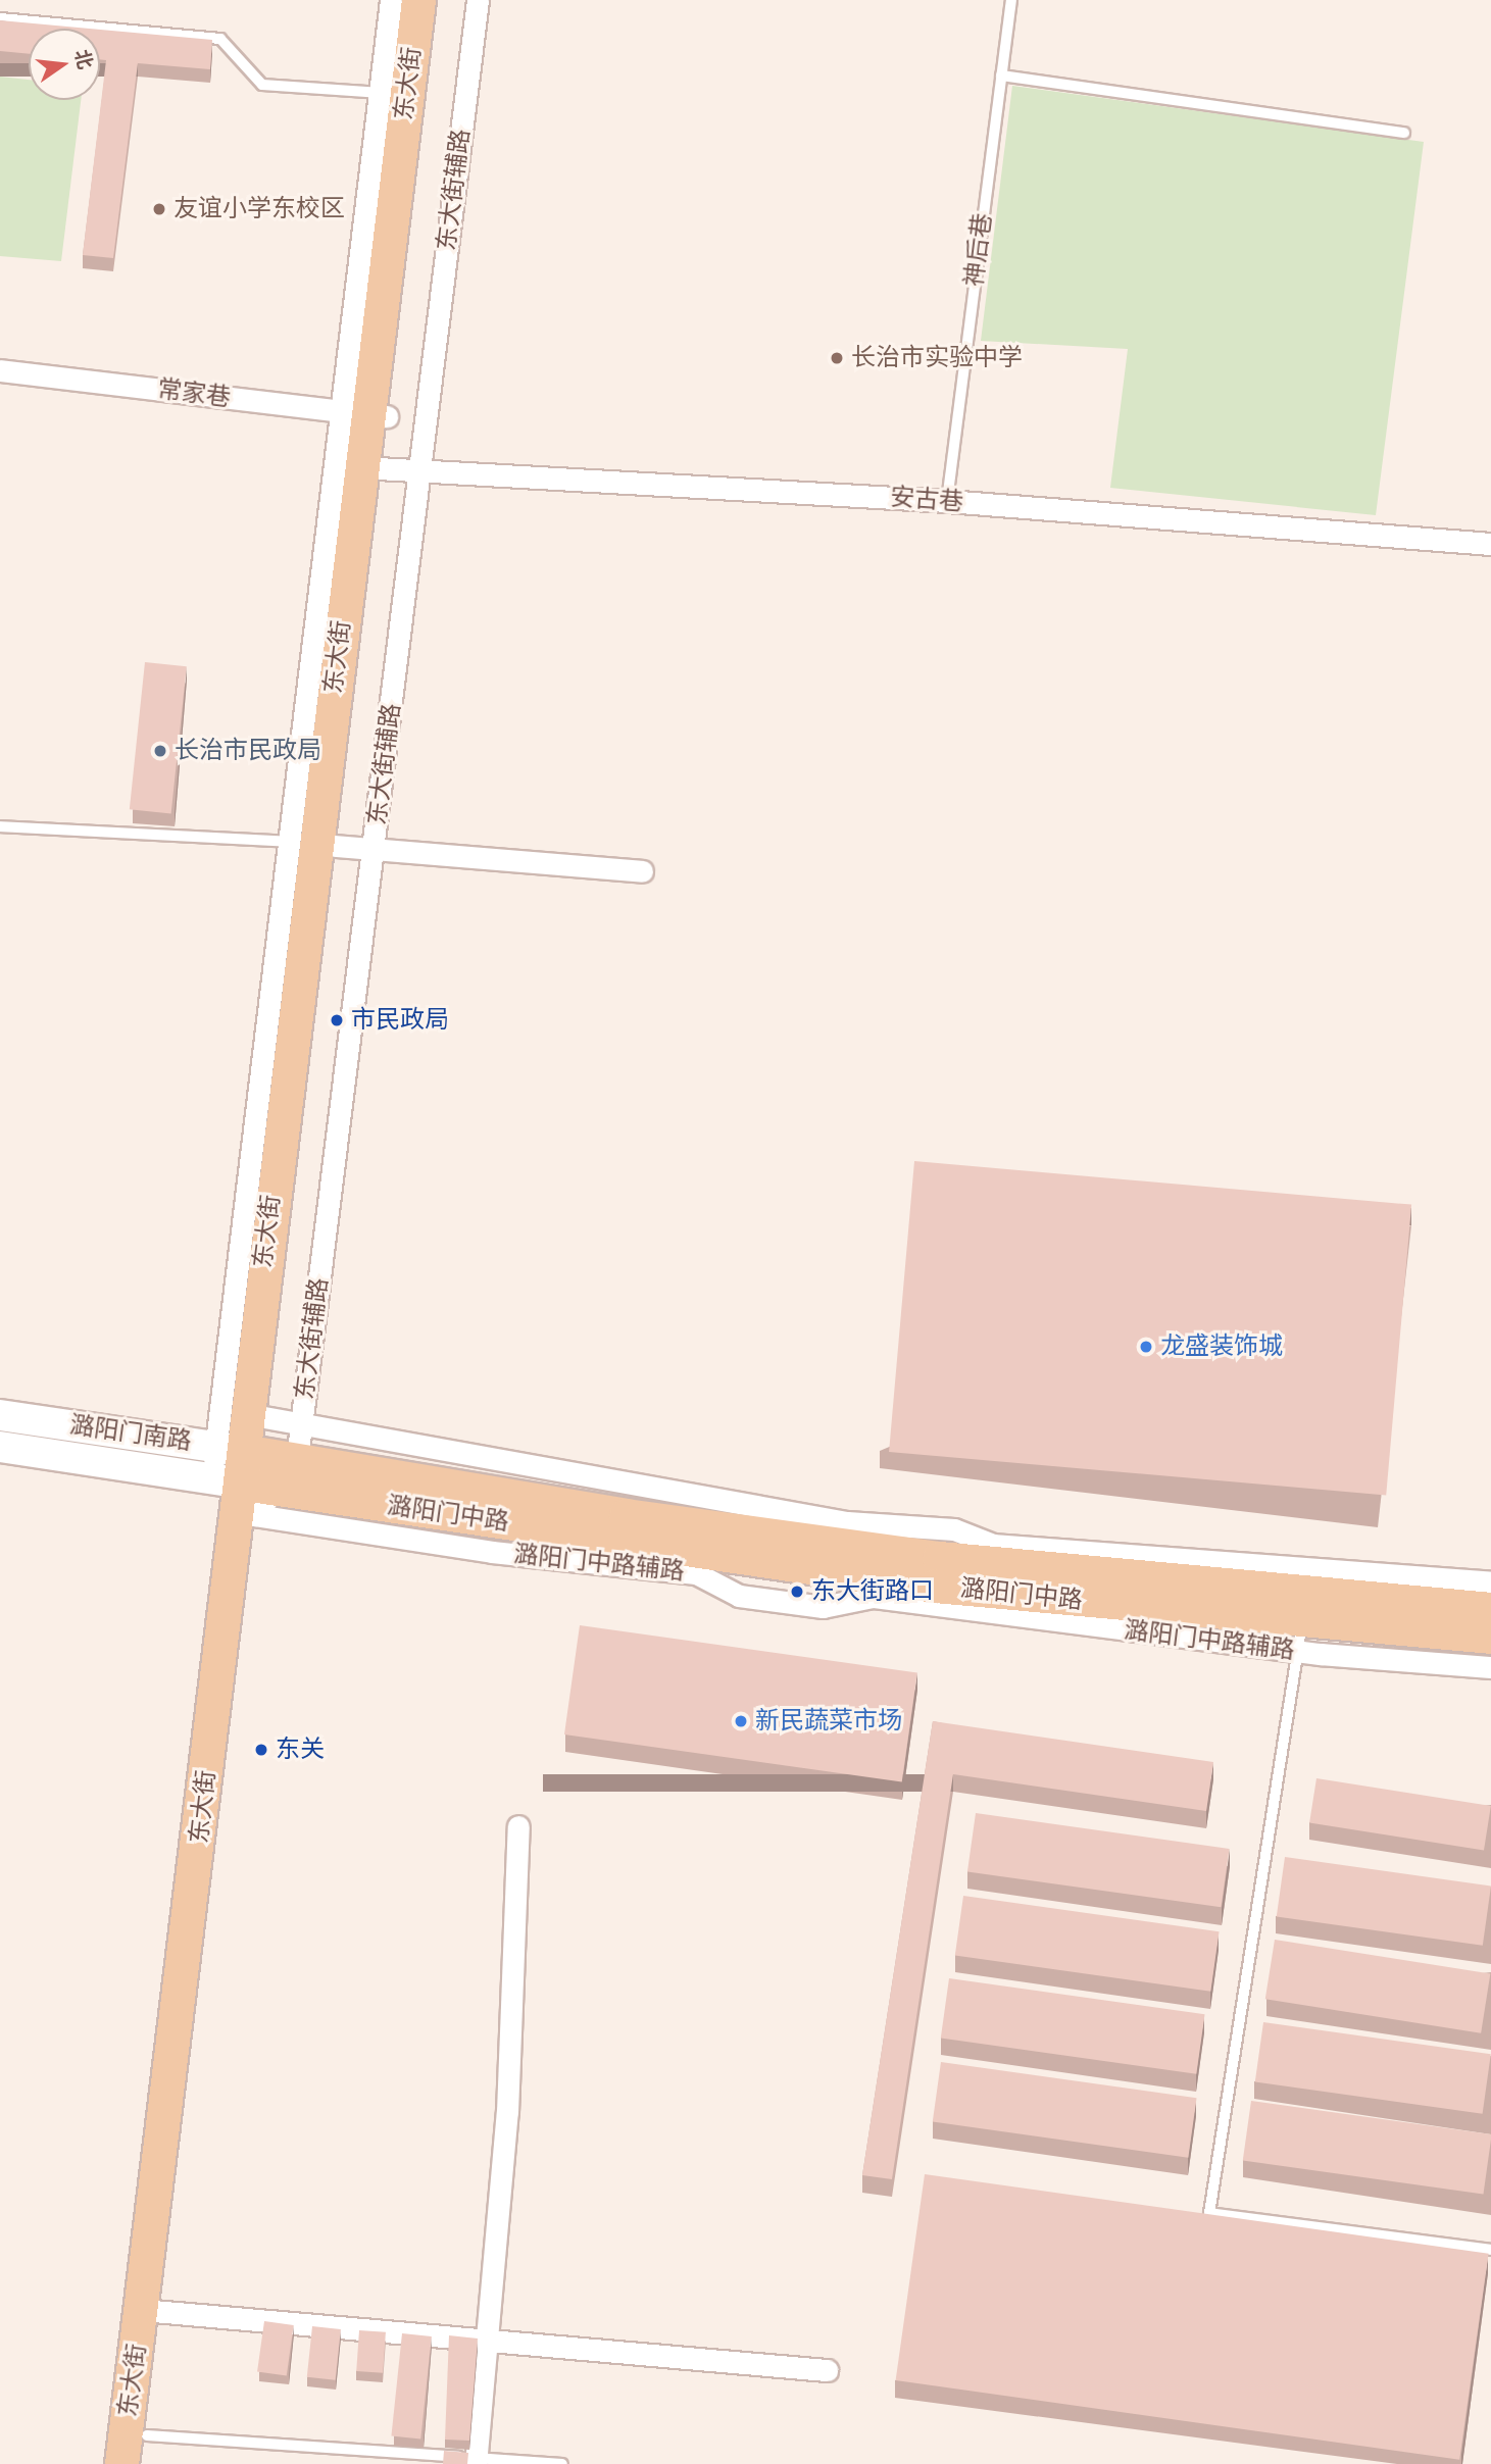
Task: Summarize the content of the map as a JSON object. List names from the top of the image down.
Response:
{
  "streets": {
    "main road": ["东大街", "潞阳门南路", "潞阳门中路"],
    "street": [
      "东大街辅路",
      "常家巷",
      "安古巷",
      "潞阳门中路辅路"
    ],
    "lane": ["神后巷"]
  },
  "crossings": [
    ["东大街", "常家巷"],
    ["东大街", "安古巷"],
    ["东大街", "潞阳门南路"],
    ["东大街", "潞阳门中路"],
    ["东大街辅路", "安古巷"],
    ["东大街辅路", "潞阳门中路"],
    ["神后巷", "安古巷"],
    ["潞阳门南路", "潞阳门中路"],
    ["潞阳门中路", "潞阳门中路辅路"]
  ],
  "places": [
    "友谊小学东校区",
    "长治市实验中学",
    "长治市民政局",
    "市民政局",
    "龙盛装饰城",
    "东大街路口",
    "新民蔬菜市场",
    "东关"
  ],
  "north": "right"
}
